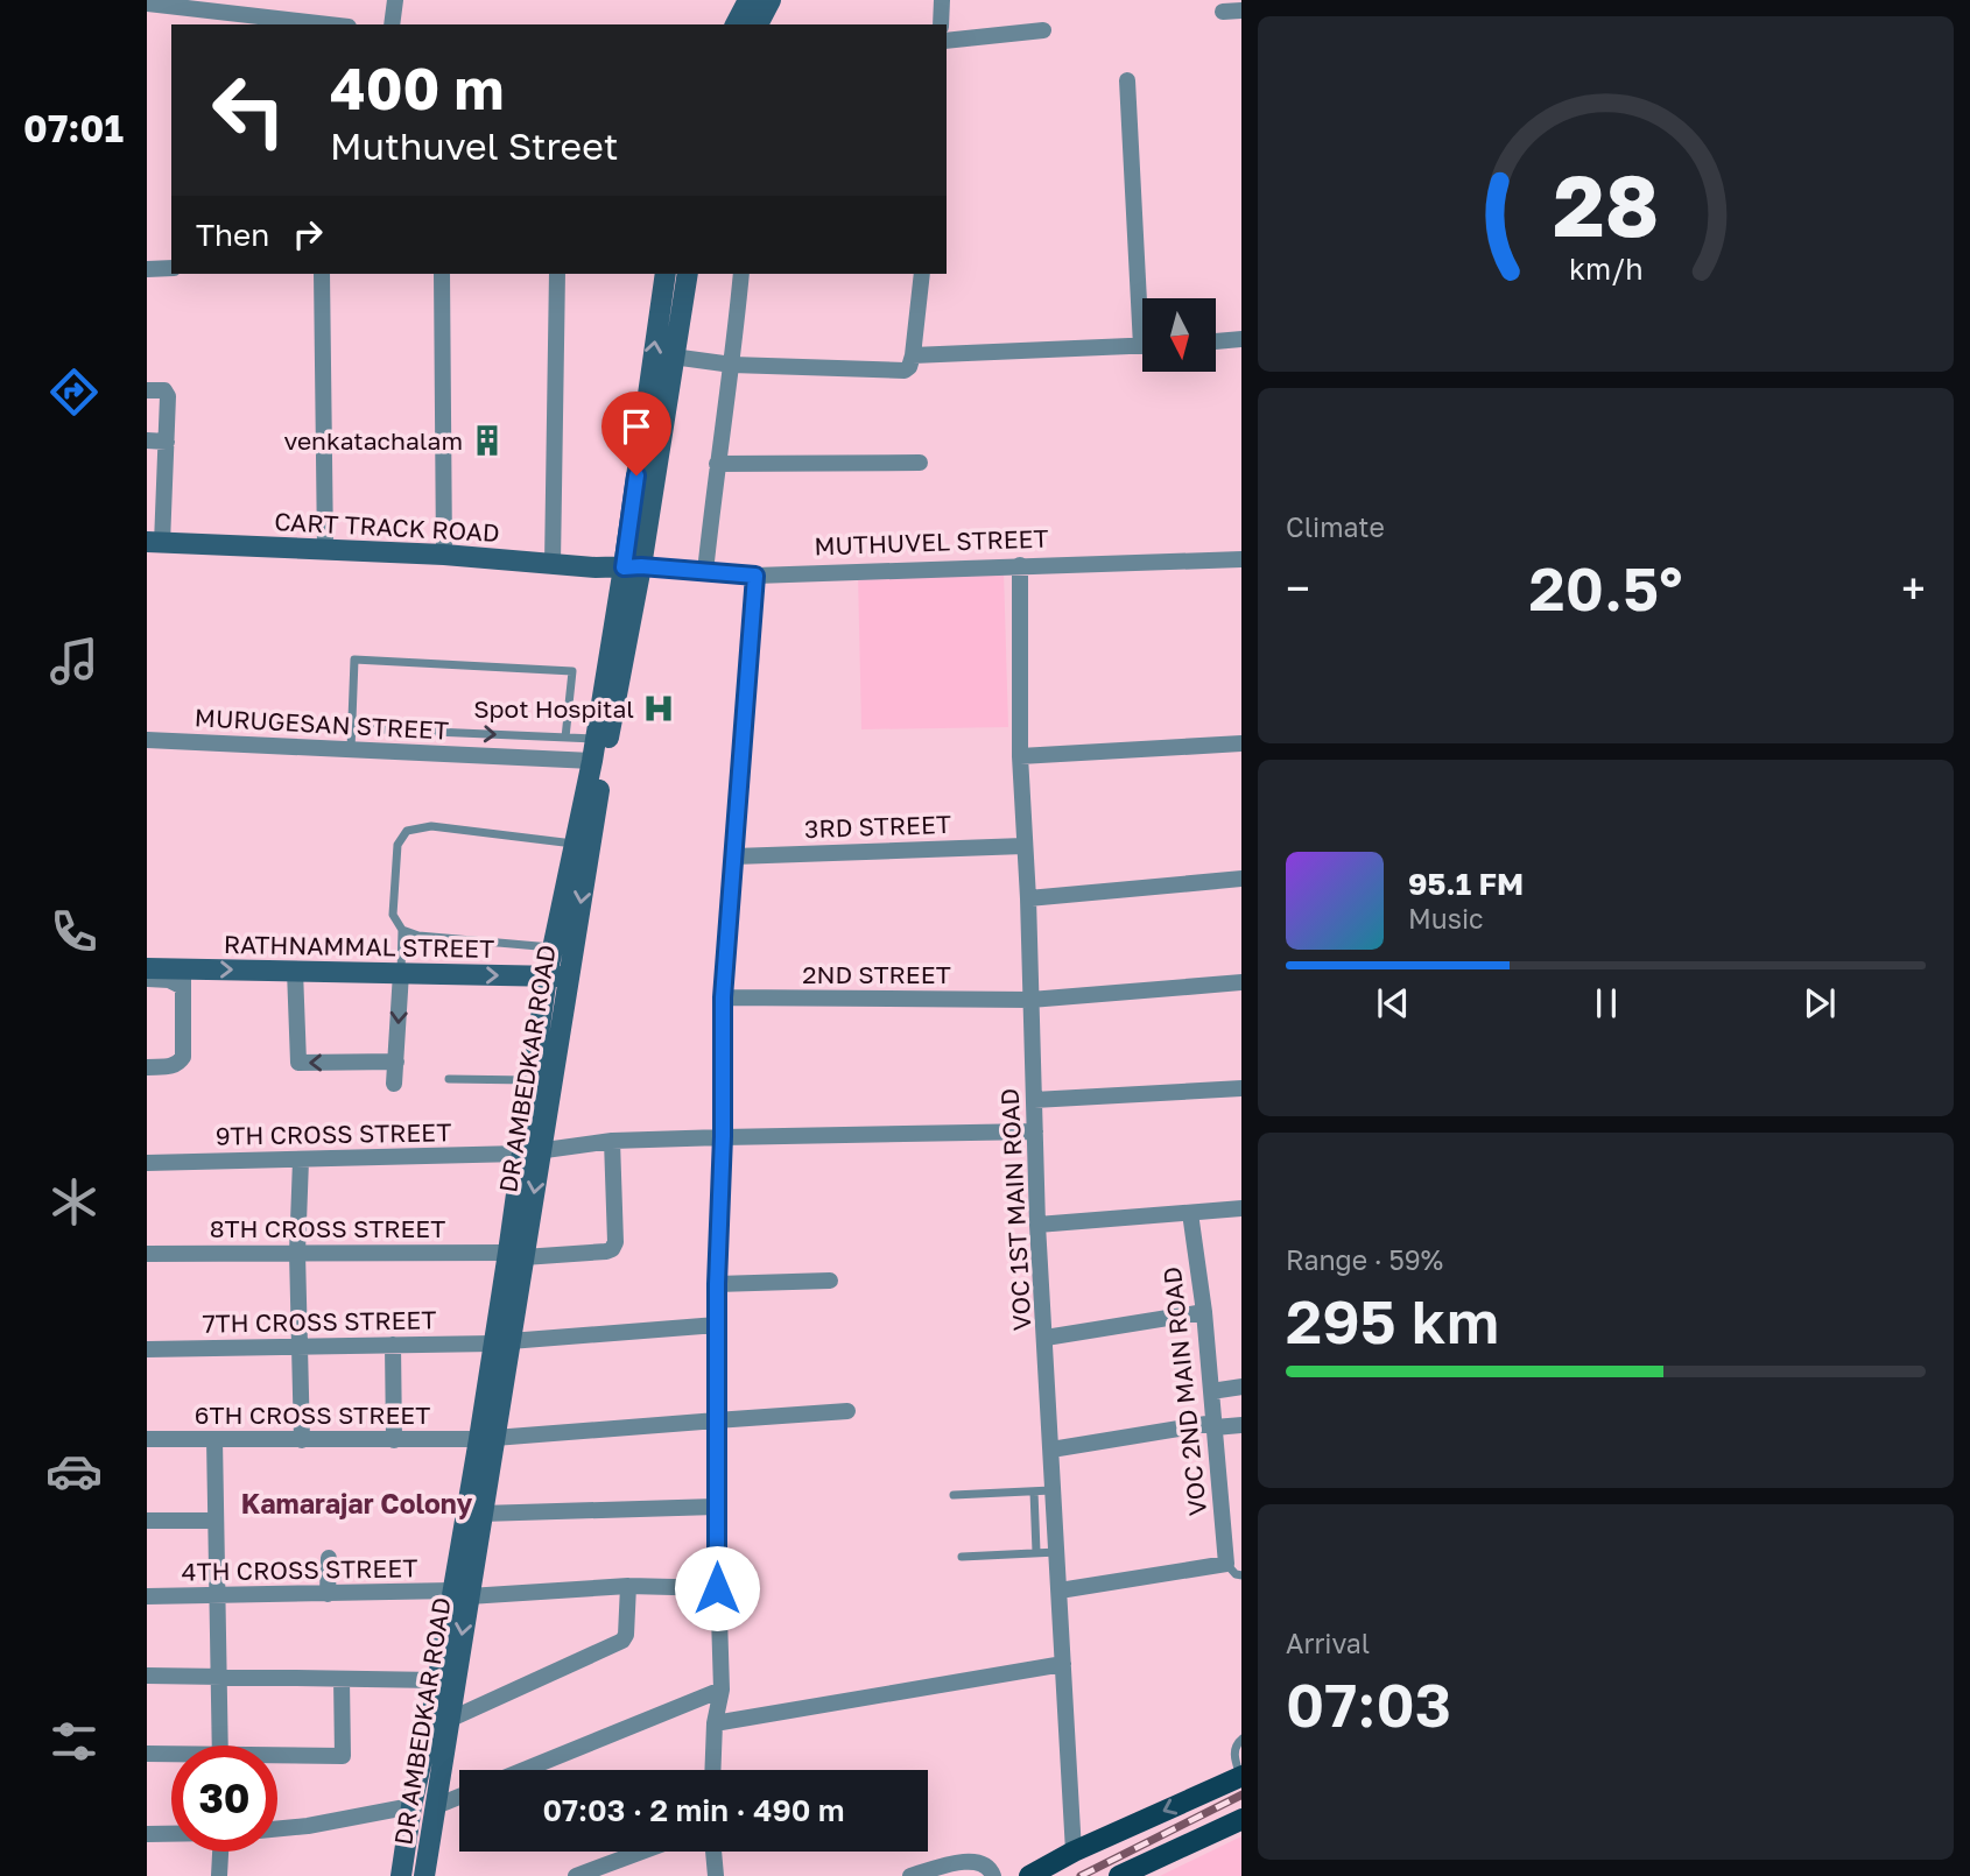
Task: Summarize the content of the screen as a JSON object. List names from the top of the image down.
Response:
{
  "streets": {
    "main road": ["CART TRACK ROAD", "RATHNAMMAL STREET", "DR AMBEDKAR ROAD"],
    "street": [
      "MUTHUVEL STREET",
      "MURUGESAN STREET",
      "3RD STREET",
      "2ND STREET",
      "9TH CROSS STREET",
      "VOC 1ST MAIN ROAD",
      "8TH CROSS STREET",
      "7TH CROSS STREET",
      "VOC 2ND MAIN ROAD",
      "6TH CROSS STREET",
      "4TH CROSS STREET"
    ]
  },
  "crossings": [
    ["CART TRACK ROAD", "MUTHUVEL STREET"],
    ["CART TRACK ROAD", "DR AMBEDKAR ROAD"],
    ["MUTHUVEL STREET", "DR AMBEDKAR ROAD"],
    ["MUTHUVEL STREET", "VOC 1ST MAIN ROAD"],
    ["MURUGESAN STREET", "DR AMBEDKAR ROAD"],
    ["3RD STREET", "VOC 1ST MAIN ROAD"],
    ["RATHNAMMAL STREET", "DR AMBEDKAR ROAD"],
    ["2ND STREET", "VOC 1ST MAIN ROAD"],
    ["DR AMBEDKAR ROAD", "9TH CROSS STREET"],
    ["DR AMBEDKAR ROAD", "8TH CROSS STREET"],
    ["DR AMBEDKAR ROAD", "7TH CROSS STREET"],
    ["DR AMBEDKAR ROAD", "6TH CROSS STREET"],
    ["DR AMBEDKAR ROAD", "4TH CROSS STREET"],
    ["9TH CROSS STREET", "VOC 1ST MAIN ROAD"],
    ["9TH CROSS STREET", "8TH CROSS STREET"]
  ],
  "one_way": ["RATHNAMMAL STREET"],
  "districts": ["Kamarajar Colony"],
  "places": {
    "building": ["venkatachalam"],
    "hospital": ["Spot Hospital"]
  },
  "north": "bottom",
  "page": {
    "tabs": "07:01",
    "turn": ["400 m", "Muthuvel Street"],
    "then": "Then",
    "tile": [
      "Climate",
      ["Range · 59%", "295 km"],
      ["Arrival", "07:03"]
    ],
    "heat": ["−", "20.5°", "+"],
    "song": ["95.1 FM", "Music"],
    "limit": "30",
    "trip": "07:03 · 2 min · 490 m",
    "gauge": ["28", "km/h"]
  }
}
